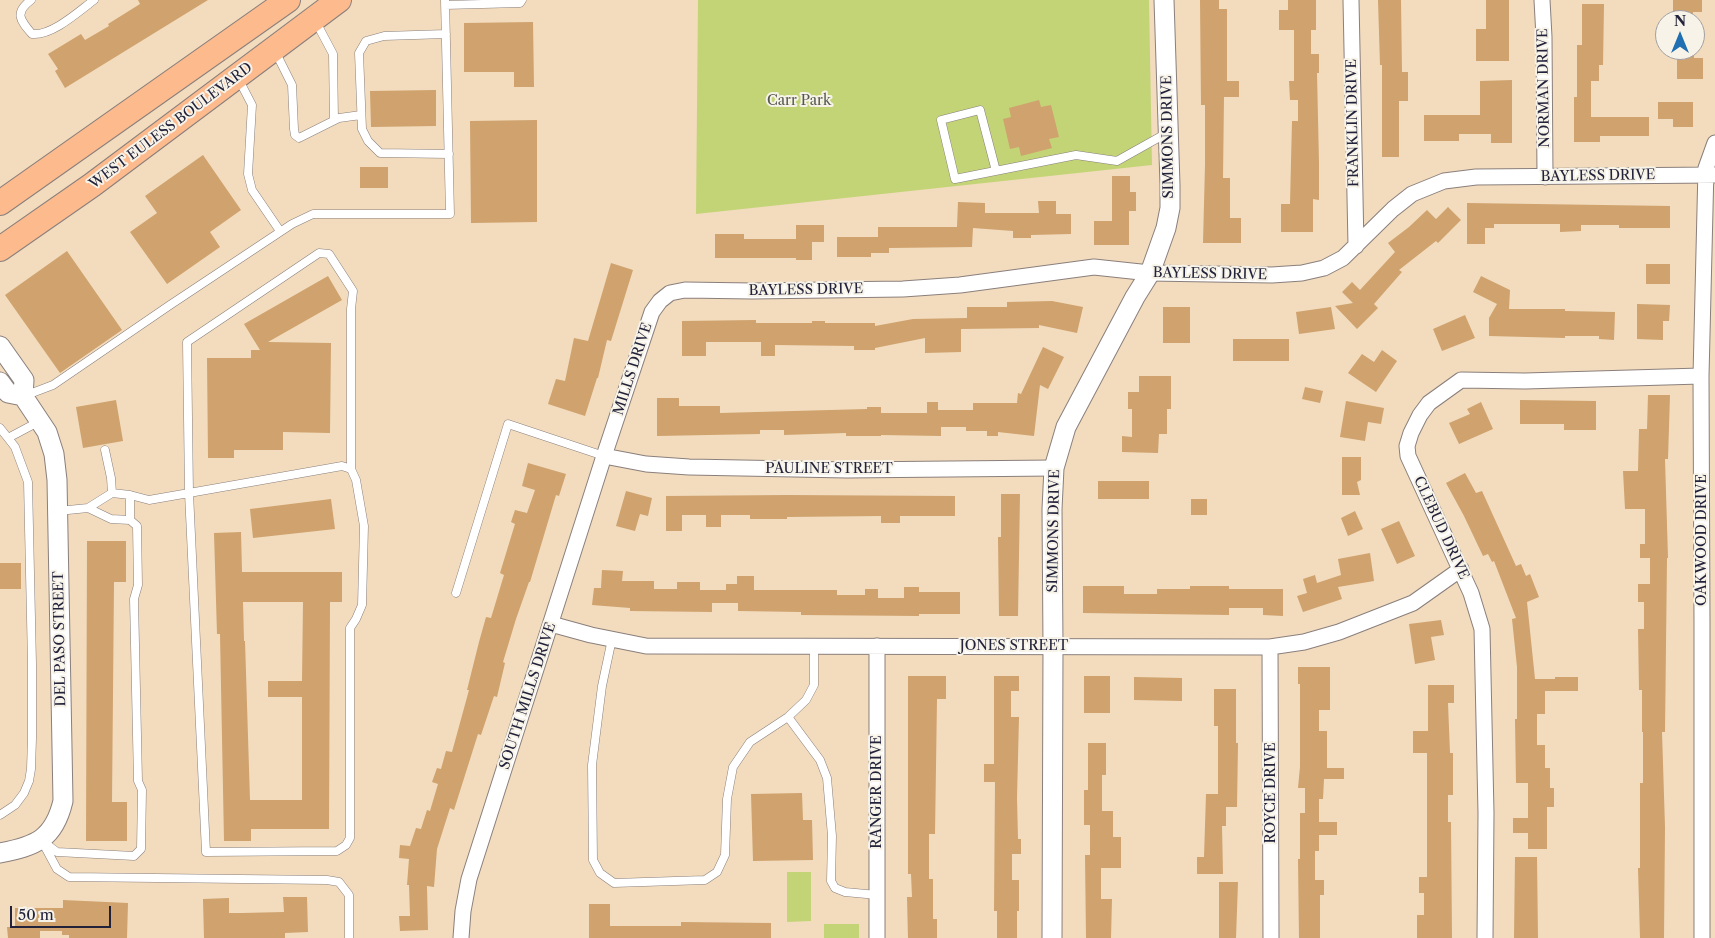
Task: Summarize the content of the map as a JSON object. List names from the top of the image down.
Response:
{
  "streets": {
    "main road": ["WEST EULESS BOULEVARD"],
    "street": [
      "NORMAN DRIVE",
      "FRANKLIN DRIVE",
      "SIMMONS DRIVE",
      "BAYLESS DRIVE",
      "MILLS DRIVE",
      "PAULINE STREET",
      "CLEBUD DRIVE",
      "OAKWOOD DRIVE",
      "DEL PASO STREET",
      "JONES STREET",
      "SOUTH MILLS DRIVE",
      "RANGER DRIVE",
      "ROYCE DRIVE"
    ]
  },
  "crossings": [
    ["NORMAN DRIVE", "BAYLESS DRIVE"],
    ["FRANKLIN DRIVE", "BAYLESS DRIVE"],
    ["SIMMONS DRIVE", "BAYLESS DRIVE"],
    ["SIMMONS DRIVE", "PAULINE STREET"],
    ["SIMMONS DRIVE", "JONES STREET"],
    ["BAYLESS DRIVE", "MILLS DRIVE"],
    ["BAYLESS DRIVE", "OAKWOOD DRIVE"],
    ["MILLS DRIVE", "PAULINE STREET"],
    ["MILLS DRIVE", "SOUTH MILLS DRIVE"],
    ["PAULINE STREET", "SOUTH MILLS DRIVE"],
    ["CLEBUD DRIVE", "OAKWOOD DRIVE"],
    ["CLEBUD DRIVE", "JONES STREET"],
    ["JONES STREET", "SOUTH MILLS DRIVE"],
    ["JONES STREET", "RANGER DRIVE"],
    ["JONES STREET", "ROYCE DRIVE"]
  ],
  "parks": ["Carr Park"],
  "scale_bar": "50 m",
  "north": "top"
}
